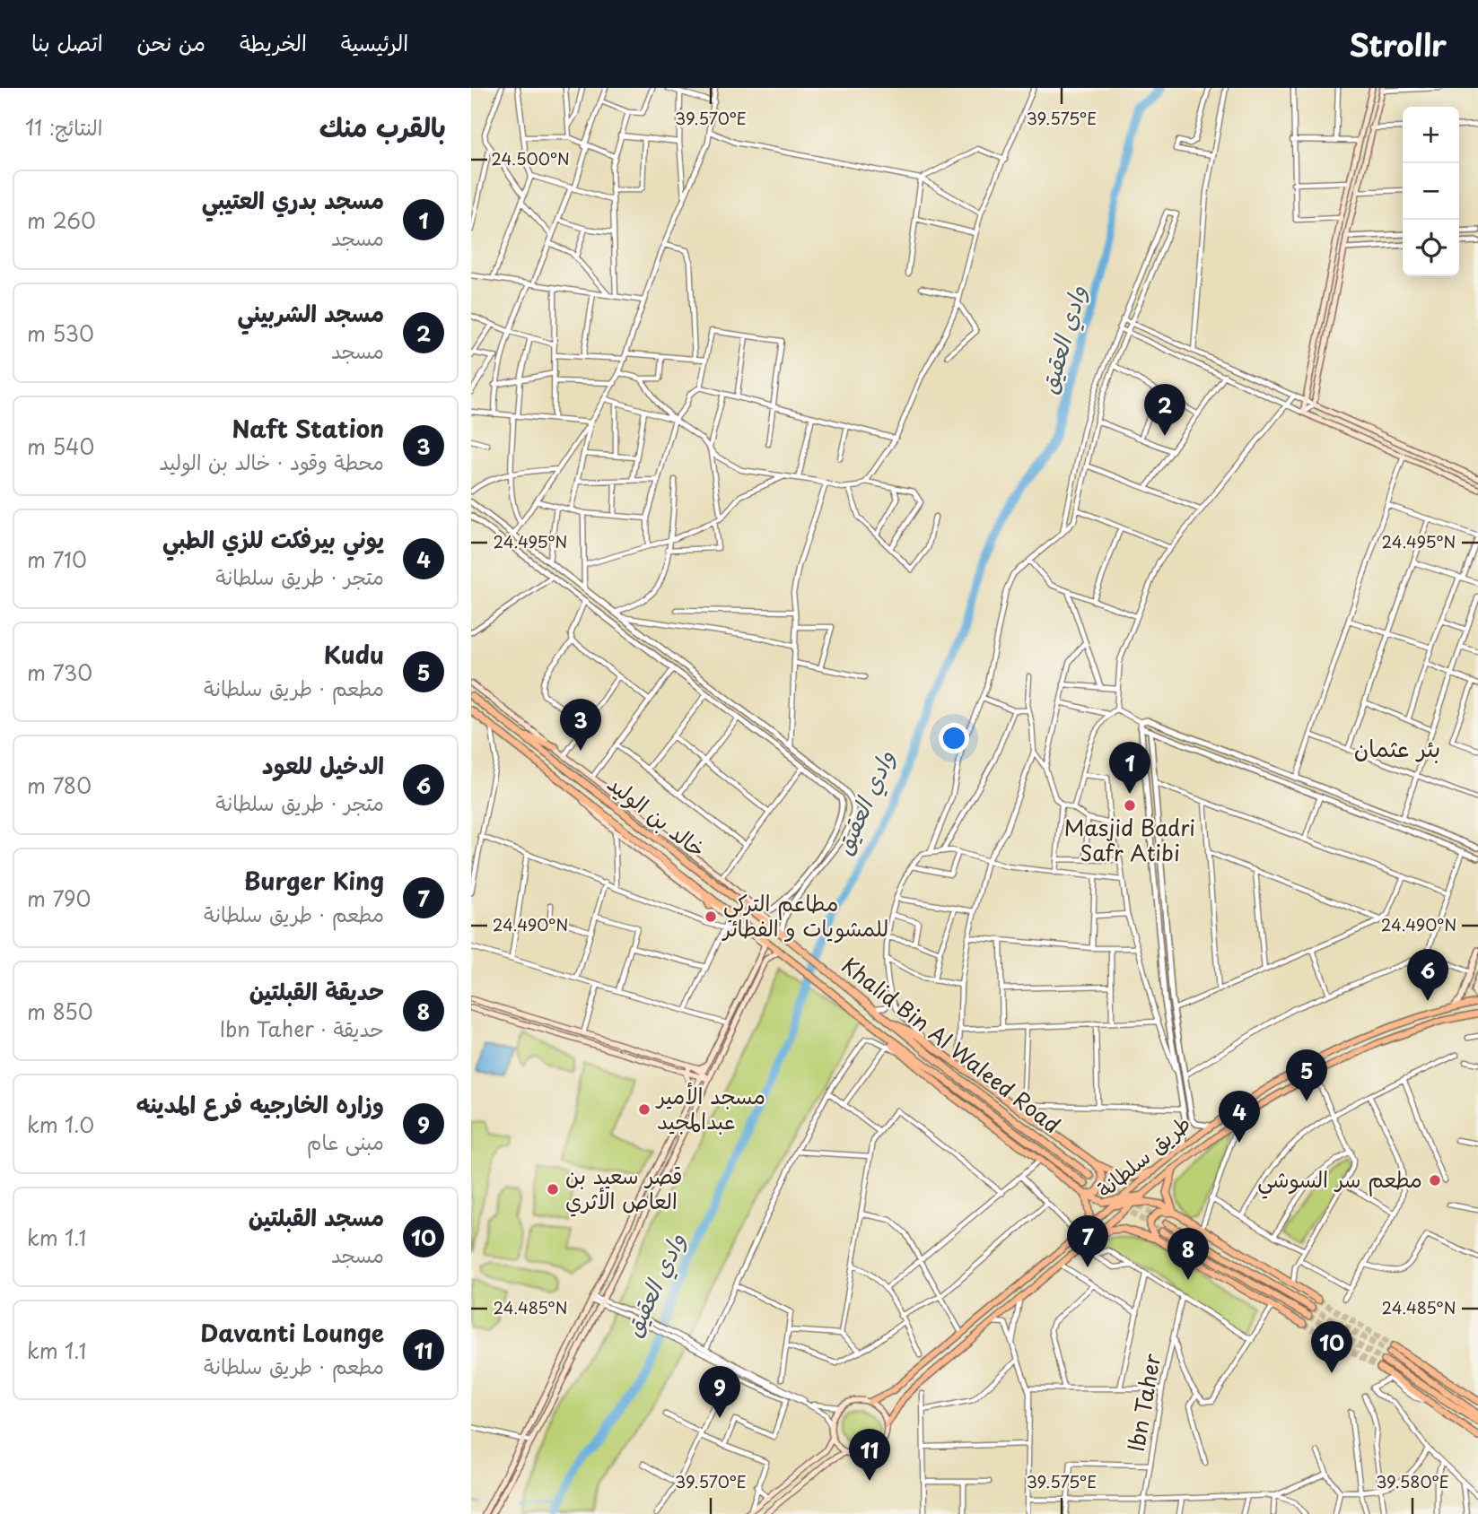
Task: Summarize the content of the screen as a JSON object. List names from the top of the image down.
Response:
{
  "streets": {
    "highway": ["خالد بن الوليد", "Khalid Bin Al Waleed Road"],
    "main road": ["طريق سلطانة"],
    "street": ["Ibn Taher"]
  },
  "crossings": [
    ["خالد بن الوليد", "Khalid Bin Al Waleed Road"]
  ],
  "districts": ["بئر عثمان"],
  "water": ["وادي العقيق"],
  "places": [
    "Masjid Badri Safr Atibi",
    "مطاعم التركي للمشويات و الفطائر",
    "مسجد الأمير عبدالمجيد",
    "مطعم سر السوشي",
    "قصر سعيد بن العاص الأثري"
  ],
  "page": {
    "header": "Strollr",
    "nav": [
      "الرئيسية",
      "الخريطة",
      "من نحن",
      "اتصل بنا"
    ],
    "heading": ["بالقرب منك", "النتائج: 11"],
    "map_buttons": ["+", "−"],
    "list": [
      {
        "mark": "1",
        "name": "مسجد بدري العتيبي",
        "note": "مسجد",
        "value": "260 m"
      },
      {
        "mark": "2",
        "name": "مسجد الشربيني",
        "note": "مسجد",
        "value": "530 m"
      },
      {
        "mark": "3",
        "name": "Naft Station",
        "note": "محطة وقود · خالد بن الوليد",
        "value": "540 m"
      },
      {
        "mark": "4",
        "name": "يوني بيرفكت للزي الطبي",
        "note": "متجر · طريق سلطانة",
        "value": "710 m"
      },
      {
        "mark": "5",
        "name": "Kudu",
        "note": "مطعم · طريق سلطانة",
        "value": "730 m"
      },
      {
        "mark": "6",
        "name": "الدخيل للعود",
        "note": "متجر · طريق سلطانة",
        "value": "780 m"
      },
      {
        "mark": "7",
        "name": "Burger King",
        "note": "مطعم · طريق سلطانة",
        "value": "790 m"
      },
      {
        "mark": "8",
        "name": "حدیقة القبلتین",
        "note": "حديقة · Ibn Taher",
        "value": "850 m"
      },
      {
        "mark": "9",
        "name": "وزاره الخارجيه فرع المدينه",
        "note": "مبنى عام",
        "value": "1.0 km"
      },
      {
        "mark": "10",
        "name": "مسجد القبلتين",
        "note": "مسجد",
        "value": "1.1 km"
      },
      {
        "mark": "11",
        "name": "Davanti Lounge",
        "note": "مطعم · طريق سلطانة",
        "value": "1.1 km"
      }
    ],
    "pins": [
      "2",
      "3",
      "1",
      "6",
      "5",
      "4",
      "7",
      "8",
      "10",
      "9",
      "11"
    ]
  },
  "coordinates": [
    "39.570°E",
    "39.575°E",
    "24.500°N",
    "24.495°N",
    "24.490°N",
    "24.485°N",
    "39.580°E"
  ]
}
